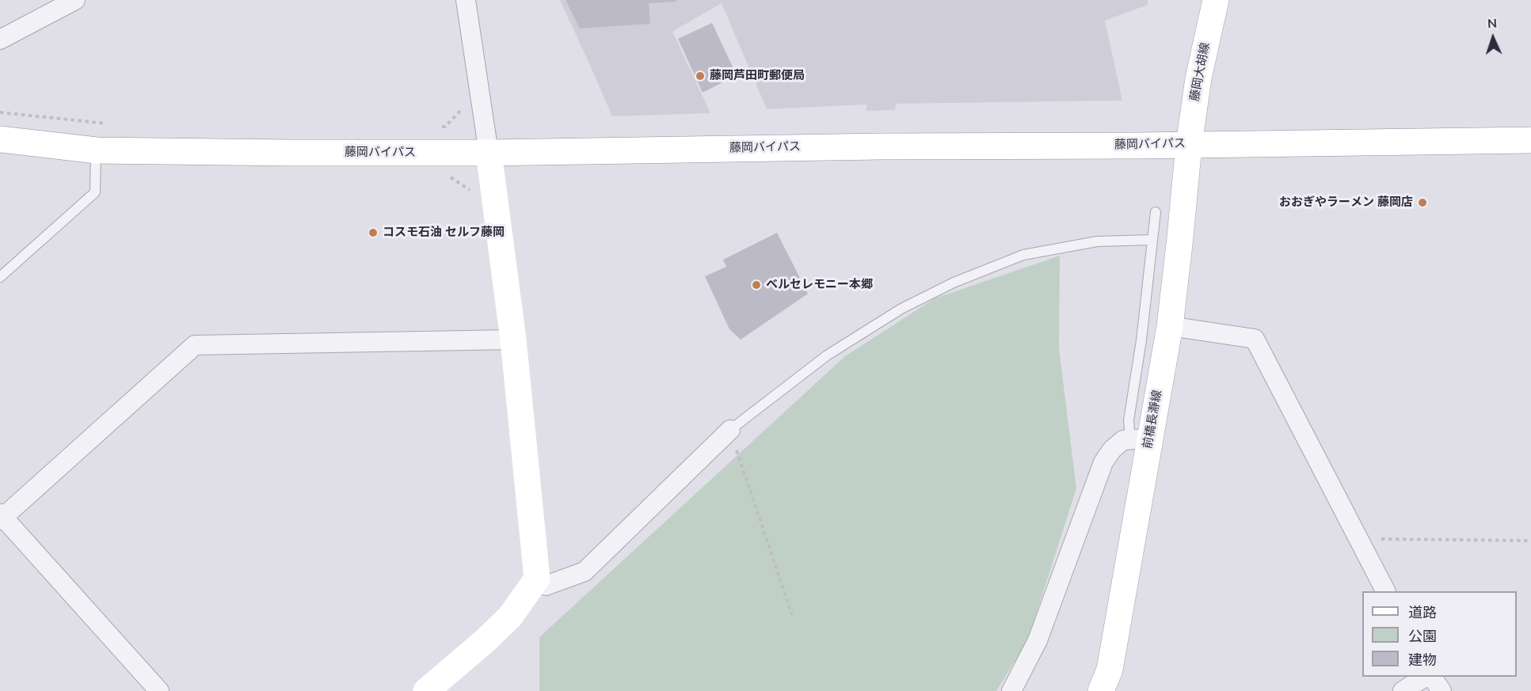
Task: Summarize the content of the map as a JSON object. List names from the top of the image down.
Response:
{
  "streets": {
    "main road": ["藤岡大胡線", "藤岡バイパス", "前橋長瀞線"]
  },
  "crossings": [
    ["藤岡大胡線", "藤岡バイパス"],
    ["藤岡大胡線", "前橋長瀞線"],
    ["藤岡バイパス", "前橋長瀞線"]
  ],
  "places": [
    "藤岡芦田町郵便局",
    "おおぎやラーメン 藤岡店",
    "コスモ石油 セルフ藤岡",
    "ベルセレモニー本郷"
  ],
  "legend": ["道路", "公園", "建物"],
  "north": "top"
}
